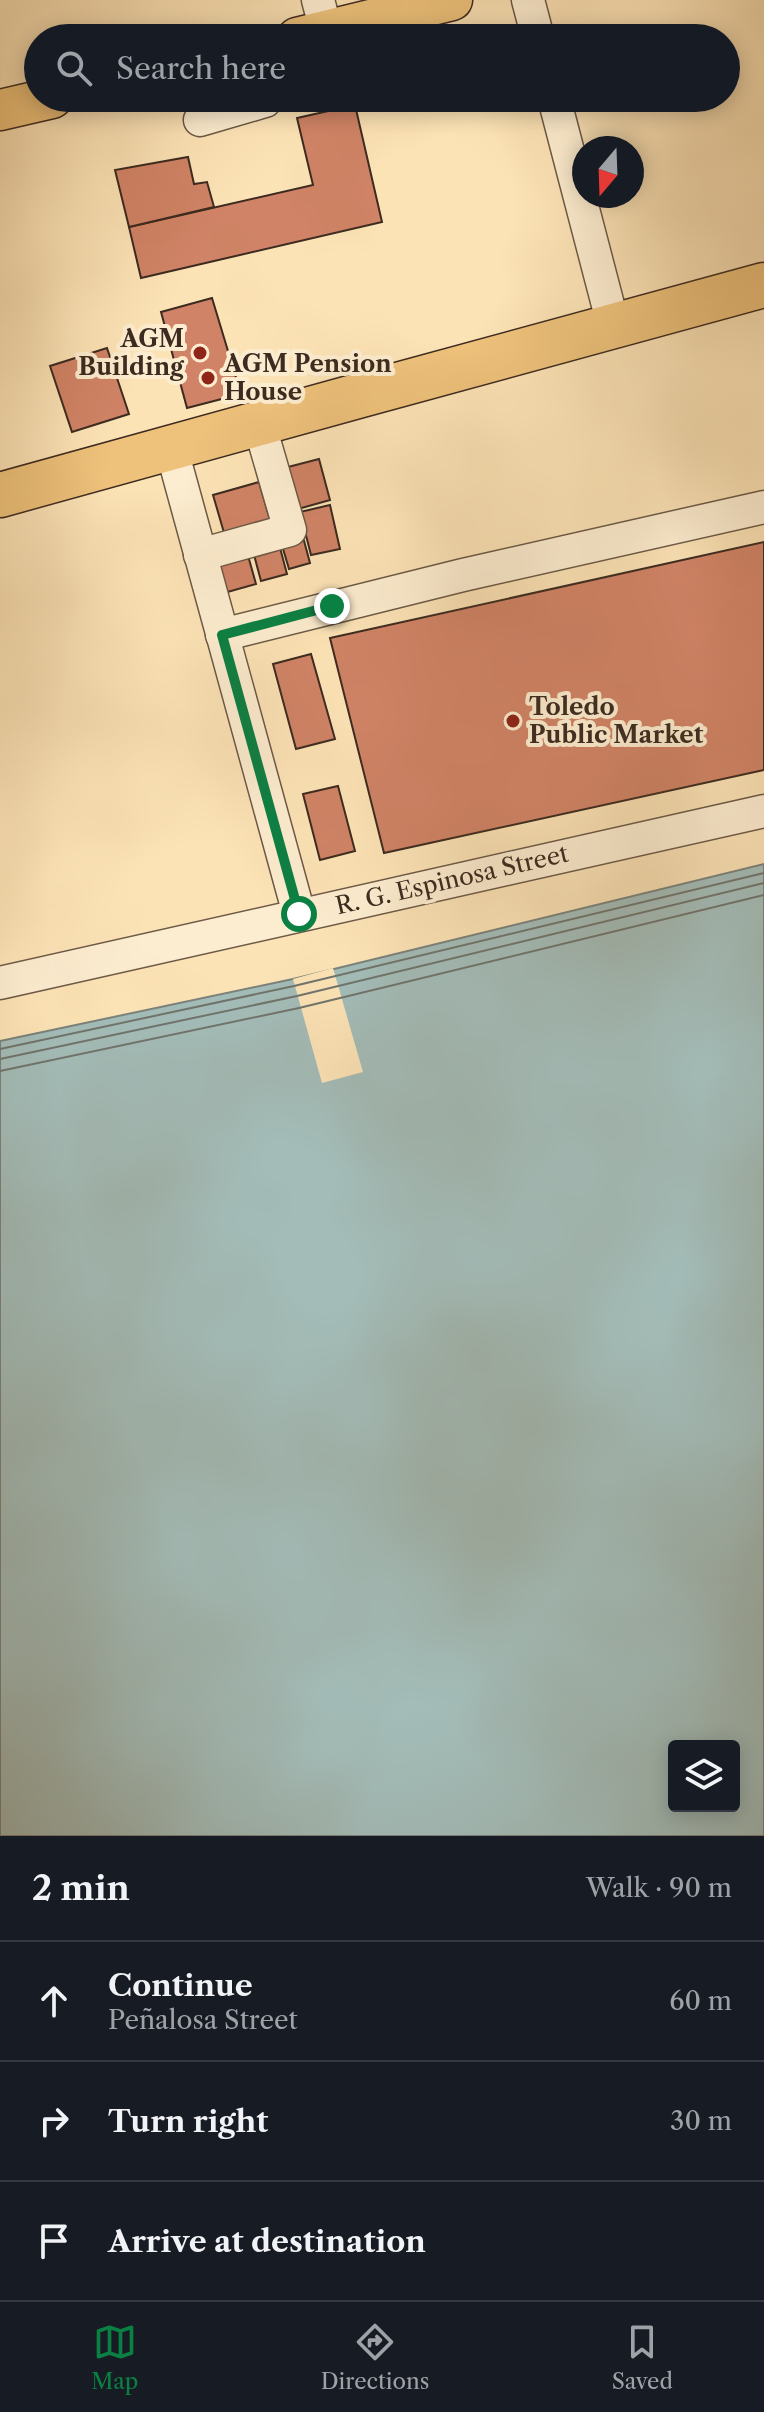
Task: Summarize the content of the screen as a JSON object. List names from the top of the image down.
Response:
{
  "streets": {
    "street": ["R. G. Espinosa Street"]
  },
  "places": ["AGM Building", "AGM Pension House", "Toledo Public Market"],
  "north": "bottom",
  "page": {
    "search": "Search here",
    "heading": ["2 min", "Walk · 90 m"],
    "list": [
      ["Continue", "Peñalosa Street", "60 m"],
      ["Turn right", "30 m"],
      "Arrive at destination"
    ],
    "nav": ["Map", "Directions", "Saved"]
  }
}
